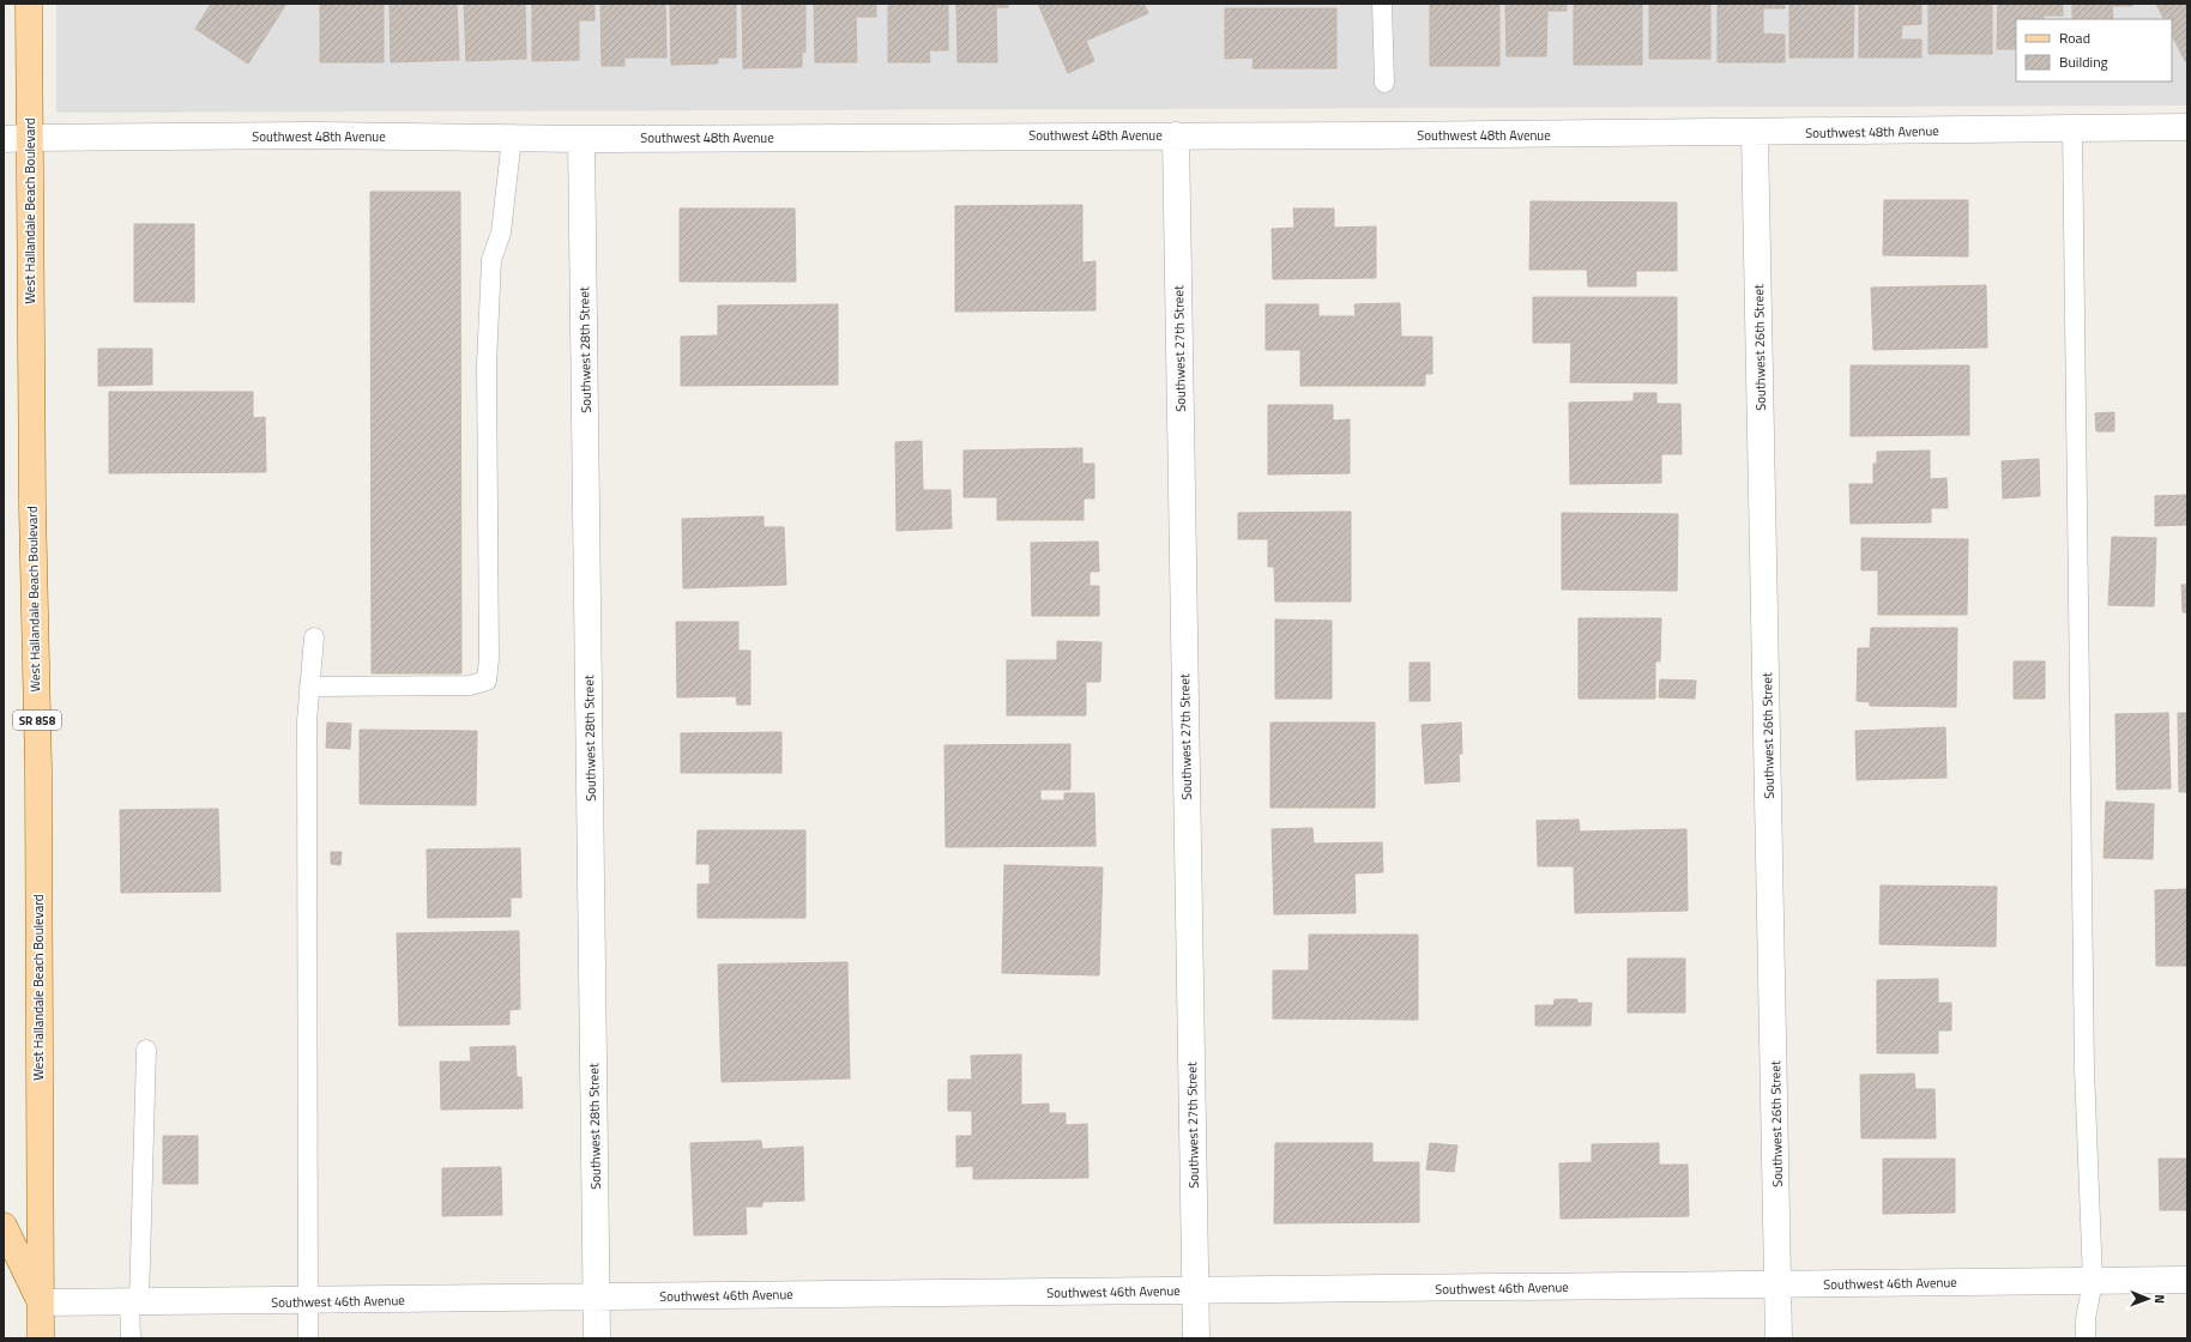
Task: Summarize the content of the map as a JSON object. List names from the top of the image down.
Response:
{
  "streets": {
    "main road": ["West Hallandale Beach Boulevard", "SR 858"],
    "street": [
      "Southwest 48th Avenue",
      "Southwest 26th Street",
      "Southwest 27th Street",
      "Southwest 28th Street",
      "Southwest 46th Avenue"
    ]
  },
  "crossings": [
    ["Southwest 48th Avenue", "West Hallandale Beach Boulevard"],
    ["Southwest 48th Avenue", "Southwest 26th Street"],
    ["Southwest 48th Avenue", "Southwest 27th Street"],
    ["Southwest 48th Avenue", "Southwest 28th Street"],
    ["West Hallandale Beach Boulevard", "Southwest 46th Avenue"],
    ["Southwest 26th Street", "Southwest 46th Avenue"],
    ["Southwest 27th Street", "Southwest 46th Avenue"],
    ["Southwest 28th Street", "Southwest 46th Avenue"]
  ],
  "legend": ["Road", "Building"],
  "north": "right"
}
